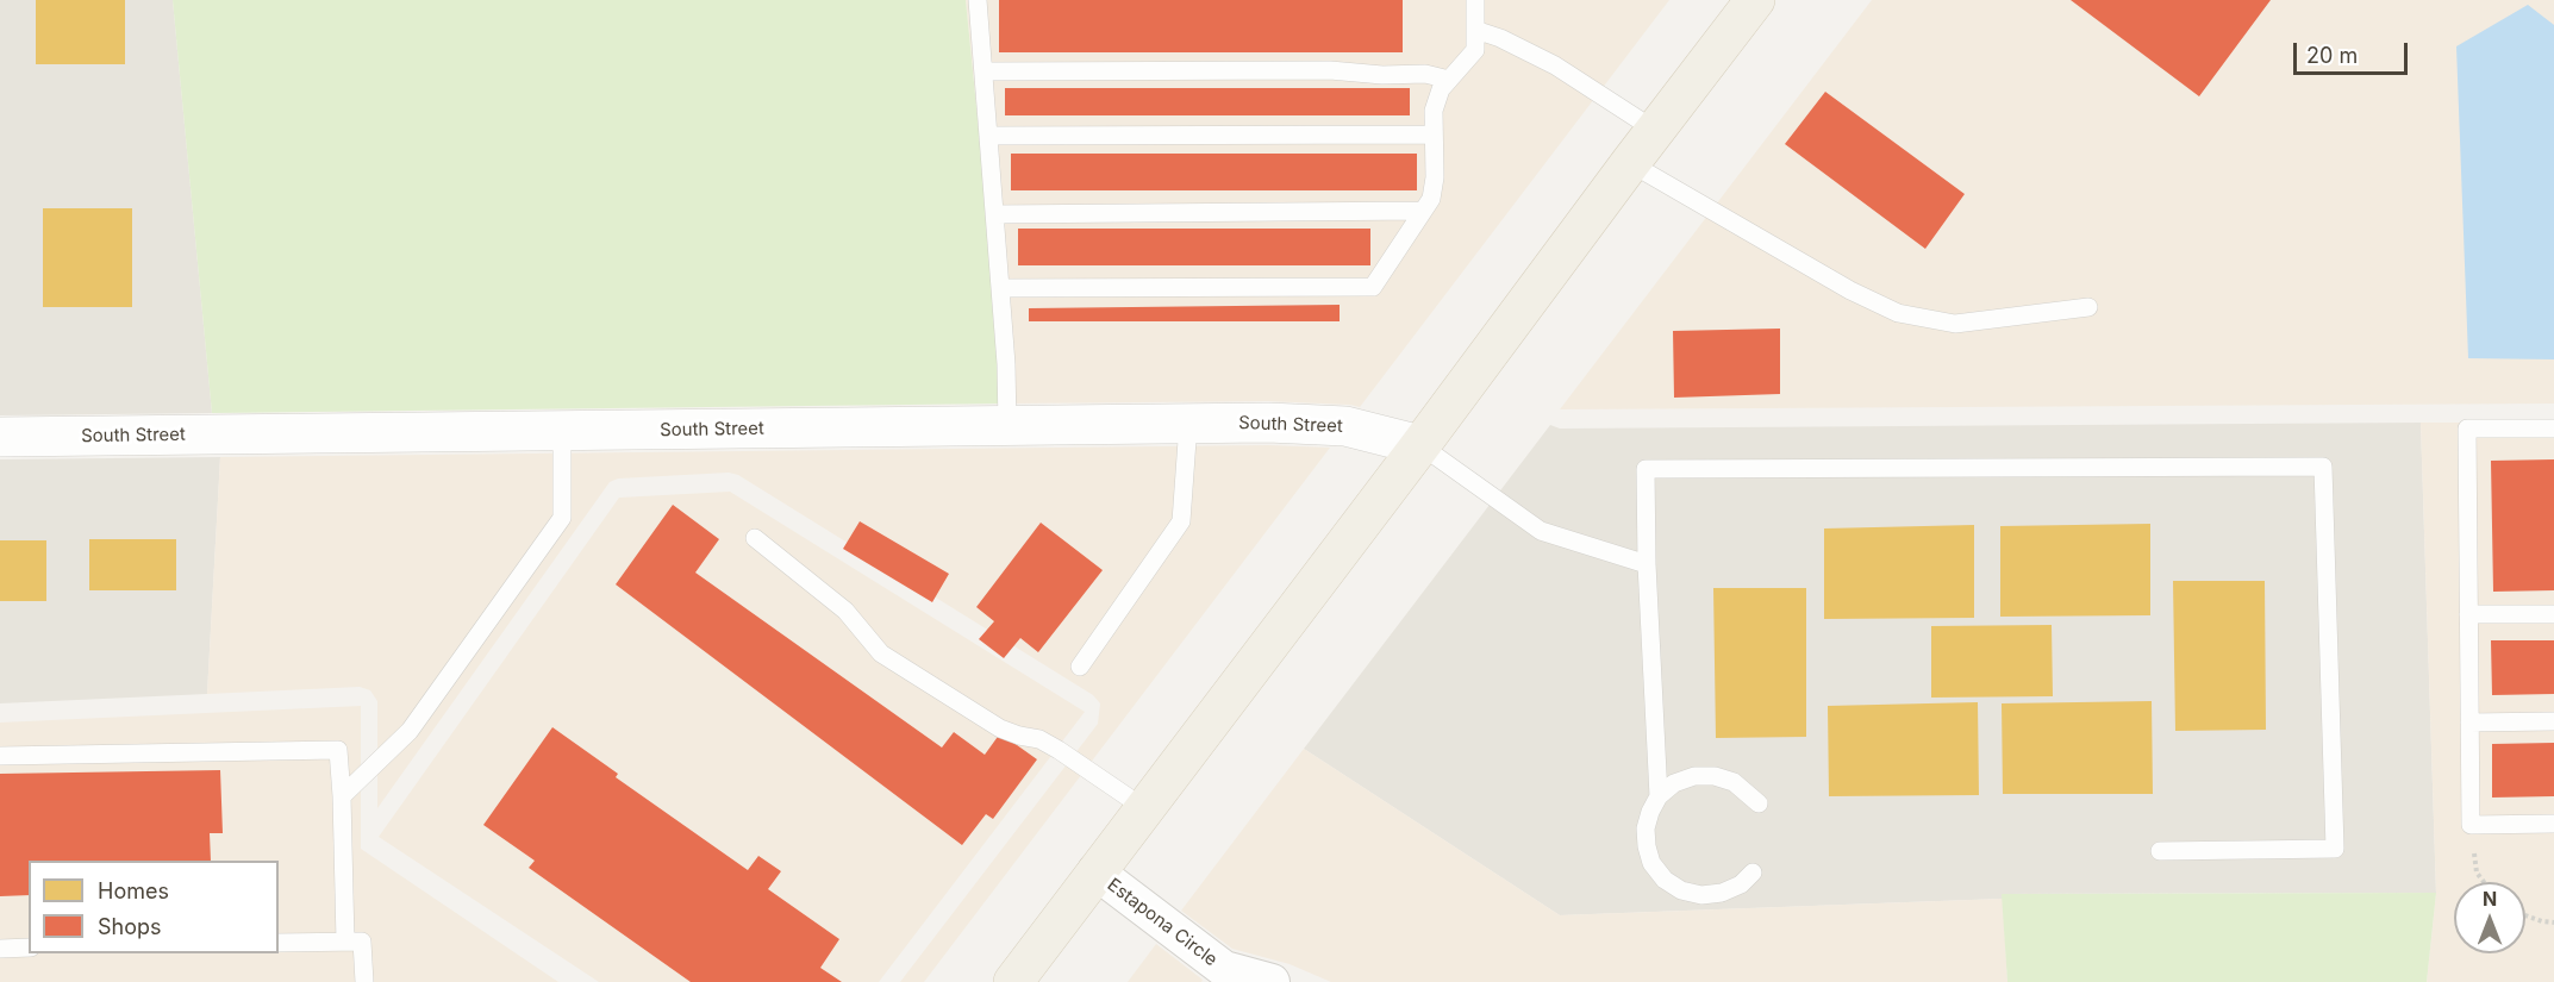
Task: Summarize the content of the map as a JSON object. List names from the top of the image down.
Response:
{
  "streets": {
    "street": ["South Street", "Estapona Circle"]
  },
  "legend": ["Homes", "Shops"],
  "scale_bar": "20 m",
  "north": "top"
}
